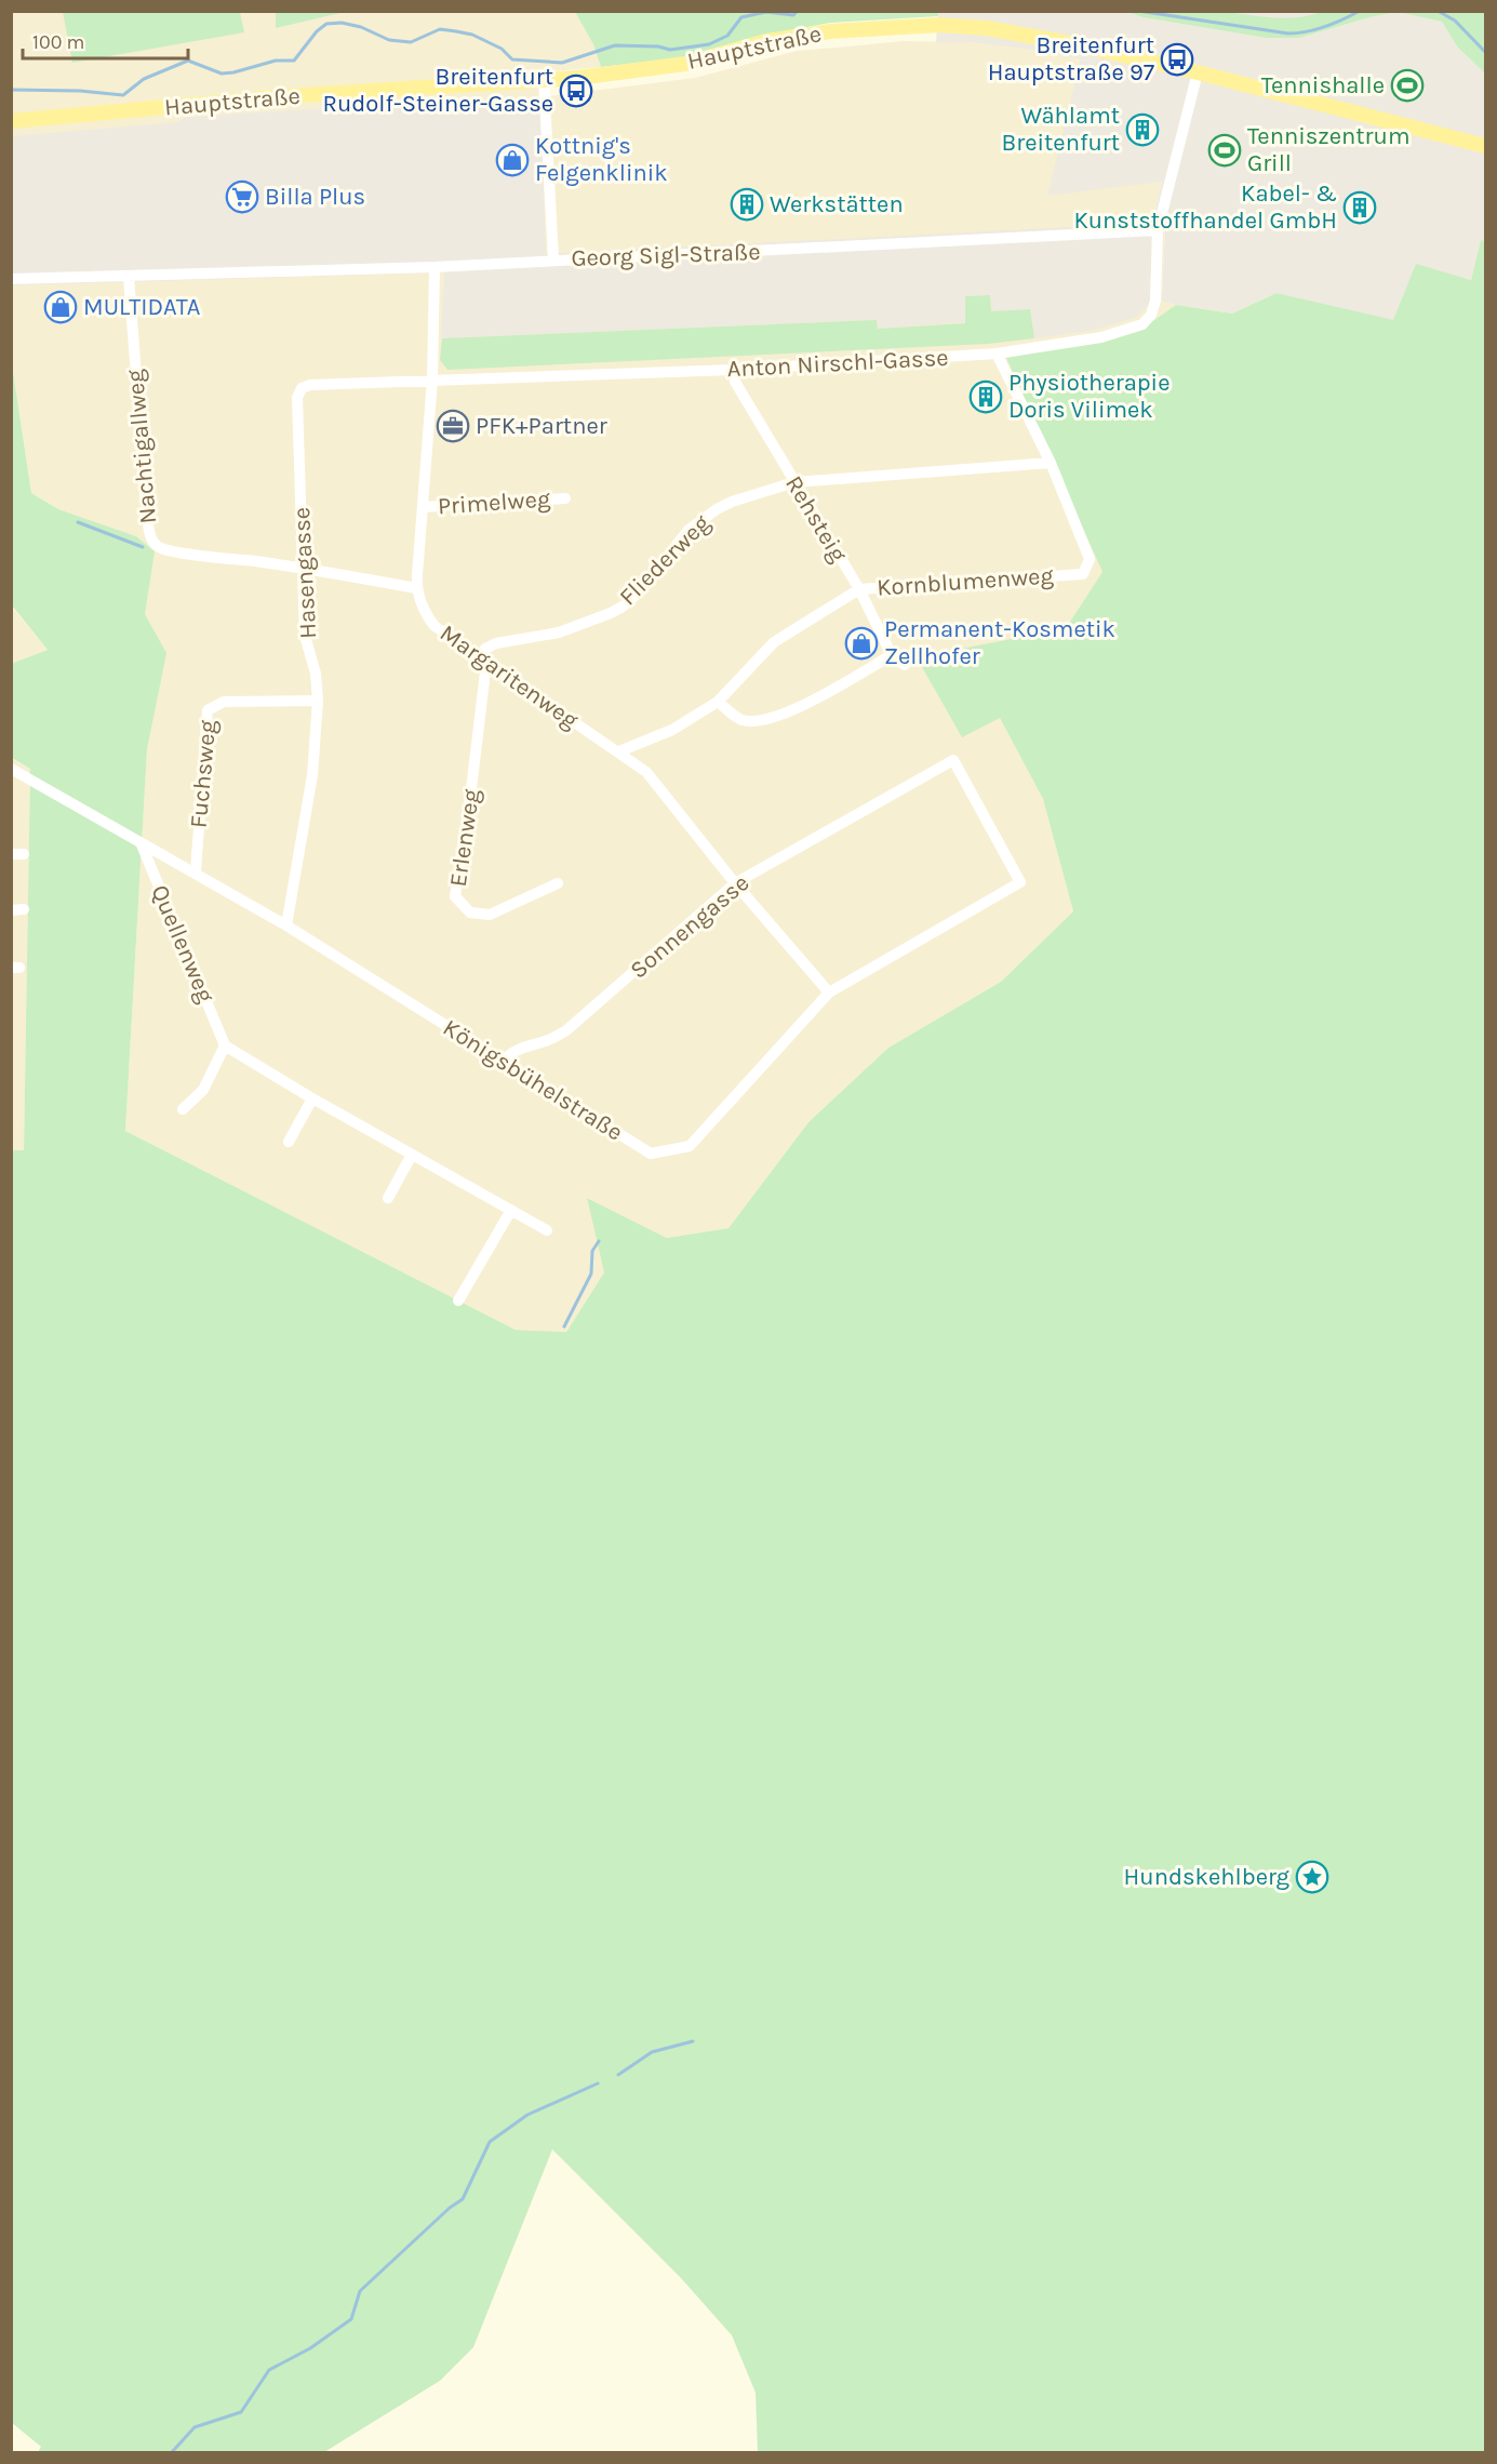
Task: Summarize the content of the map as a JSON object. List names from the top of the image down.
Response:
{
  "streets": {
    "main road": ["Hauptstraße"],
    "street": [
      "Georg Sigl-Straße",
      "Anton Nirschl-Gasse",
      "Nachtigallweg",
      "Primelweg",
      "Rehsteig",
      "Fliederweg",
      "Hasengasse",
      "Kornblumenweg",
      "Margaritenweg",
      "Fuchsweg",
      "Erlenweg",
      "Sonnengasse",
      "Quellenweg",
      "Königsbühelstraße"
    ]
  },
  "crossings": [
    ["Georg Sigl-Straße", "Anton Nirschl-Gasse"],
    ["Georg Sigl-Straße", "Nachtigallweg"],
    ["Georg Sigl-Straße", "Margaritenweg"],
    ["Anton Nirschl-Gasse", "Rehsteig"],
    ["Anton Nirschl-Gasse", "Hasengasse"],
    ["Anton Nirschl-Gasse", "Kornblumenweg"],
    ["Anton Nirschl-Gasse", "Margaritenweg"],
    ["Nachtigallweg", "Hasengasse"],
    ["Nachtigallweg", "Margaritenweg"],
    ["Primelweg", "Margaritenweg"],
    ["Rehsteig", "Fliederweg"],
    ["Rehsteig", "Kornblumenweg"],
    ["Fliederweg", "Kornblumenweg"],
    ["Fliederweg", "Margaritenweg"],
    ["Fliederweg", "Erlenweg"],
    ["Hasengasse", "Margaritenweg"],
    ["Hasengasse", "Fuchsweg"],
    ["Hasengasse", "Königsbühelstraße"],
    ["Kornblumenweg", "Margaritenweg"],
    ["Margaritenweg", "Erlenweg"],
    ["Margaritenweg", "Sonnengasse"],
    ["Margaritenweg", "Königsbühelstraße"],
    ["Fuchsweg", "Königsbühelstraße"],
    ["Sonnengasse", "Königsbühelstraße"],
    ["Quellenweg", "Königsbühelstraße"]
  ],
  "places": {
    "bus stop": ["Breitenfurt Hauptstraße 97", "Breitenfurt Rudolf-Steiner-Gasse"],
    "sports": ["Tennishalle", "Tenniszentrum Grill"],
    "building": [
      "Wählamt Breitenfurt",
      "Werkstätten",
      "Kabel- & Kunststoffhandel GmbH",
      "Physiotherapie Doris Vilimek"
    ],
    "shop": ["Kottnig's Felgenklinik", "MULTIDATA", "Permanent-Kosmetik Zellhofer"],
    "supermarket": ["Billa Plus"],
    "office": ["PFK+Partner"],
    "place": ["Hundskehlberg"]
  },
  "scale_bar": "100 m"
}
